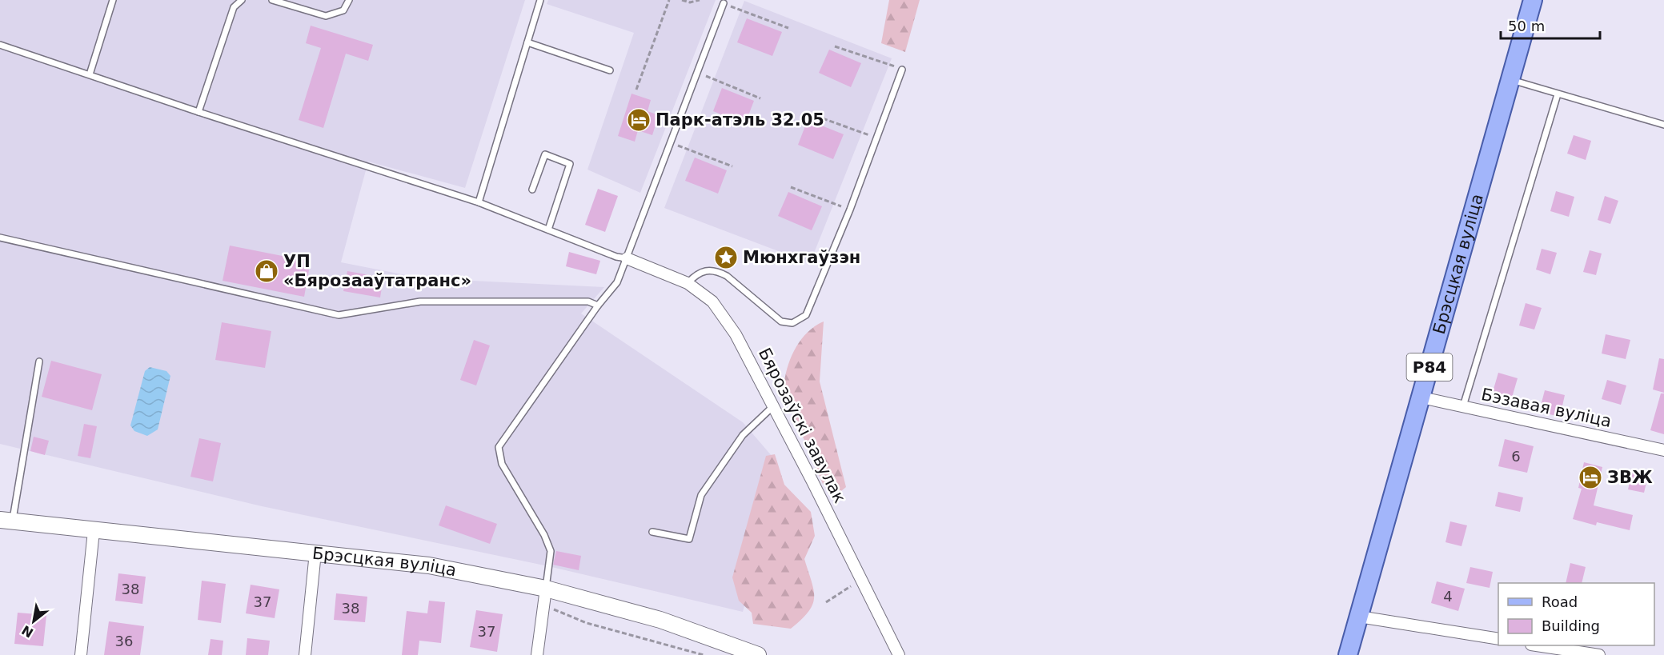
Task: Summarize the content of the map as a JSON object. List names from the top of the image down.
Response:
{
  "streets": {
    "main road": ["Брэсцкая вуліца", "Р84"],
    "street": ["Бэзавая вуліца", "Бярозаўскі завулак"]
  },
  "crossings": [
    ["Брэсцкая вуліца", "Бэзавая вуліца"]
  ],
  "places": {
    "hotel": ["Парк-атэль 32.05", "ЗВЖ"],
    "place": ["Мюнхгаўзэн"],
    "shop": ["УП «Бярозааўтатранс»"]
  },
  "house_numbers": [
    "6",
    "38",
    "4",
    "37",
    "38",
    "37",
    "36"
  ],
  "legend": ["Road", "Building"],
  "scale_bar": "50 m",
  "north": "bottom left"
}
